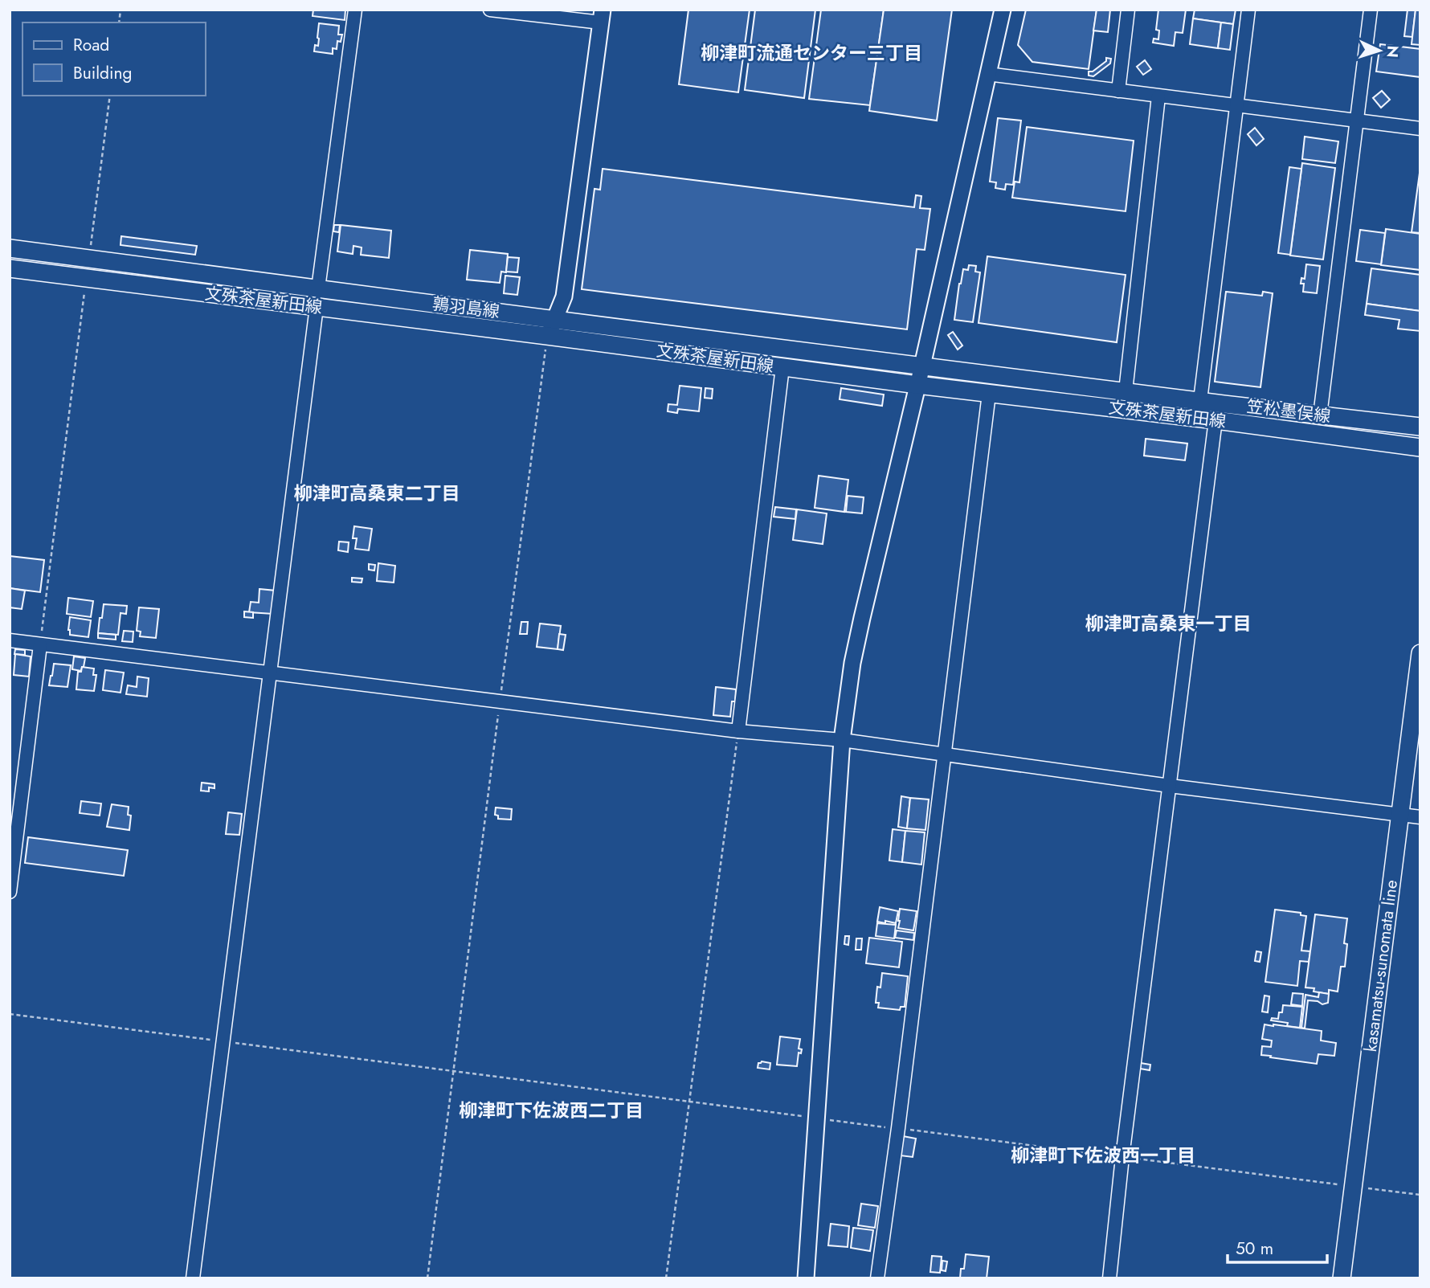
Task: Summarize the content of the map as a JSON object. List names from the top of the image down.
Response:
{
  "streets": {
    "main road": [
      "文殊茶屋新田線",
      "鶉羽島線",
      "笠松墨俣線",
      "kasamatsu-sunomata line"
    ]
  },
  "crossings": [
    ["鶉羽島線", "笠松墨俣線"]
  ],
  "districts": [
    "柳津町流通センター三丁目",
    "柳津町高桑東二丁目",
    "柳津町高桑東一丁目",
    "柳津町下佐波西二丁目",
    "柳津町下佐波西一丁目"
  ],
  "legend": ["Road", "Building"],
  "scale_bar": "50 m",
  "north": "right"
}
